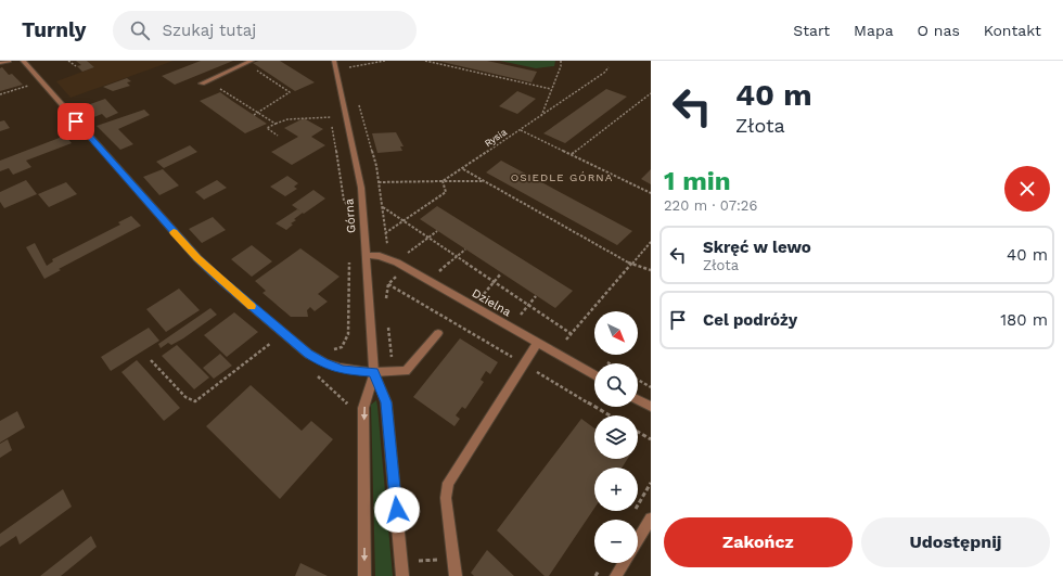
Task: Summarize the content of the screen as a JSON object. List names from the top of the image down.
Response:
{
  "streets": {
    "street": ["Górna", "Dzielna"],
    "path": ["Rysia"]
  },
  "crossings": [
    ["Górna", "Dzielna"]
  ],
  "districts": ["OSIEDLE GÓRNA"],
  "north": "bottom right",
  "page": {
    "header": "Turnly",
    "search": "Szukaj tutaj",
    "nav": [
      "Start",
      "Mapa",
      "O nas",
      "Kontakt"
    ],
    "turn": ["40 m", "Złota"],
    "heading": ["1 min", "220 m · 07:26"],
    "list": [
      {
        "name": "Skręć w lewo",
        "note": "Złota",
        "value": "40 m"
      },
      {
        "name": "Cel podróży",
        "value": "180 m"
      }
    ],
    "map_buttons": ["+", "−"],
    "buttons": ["Zakończ", "Udostępnij"]
  }
}
